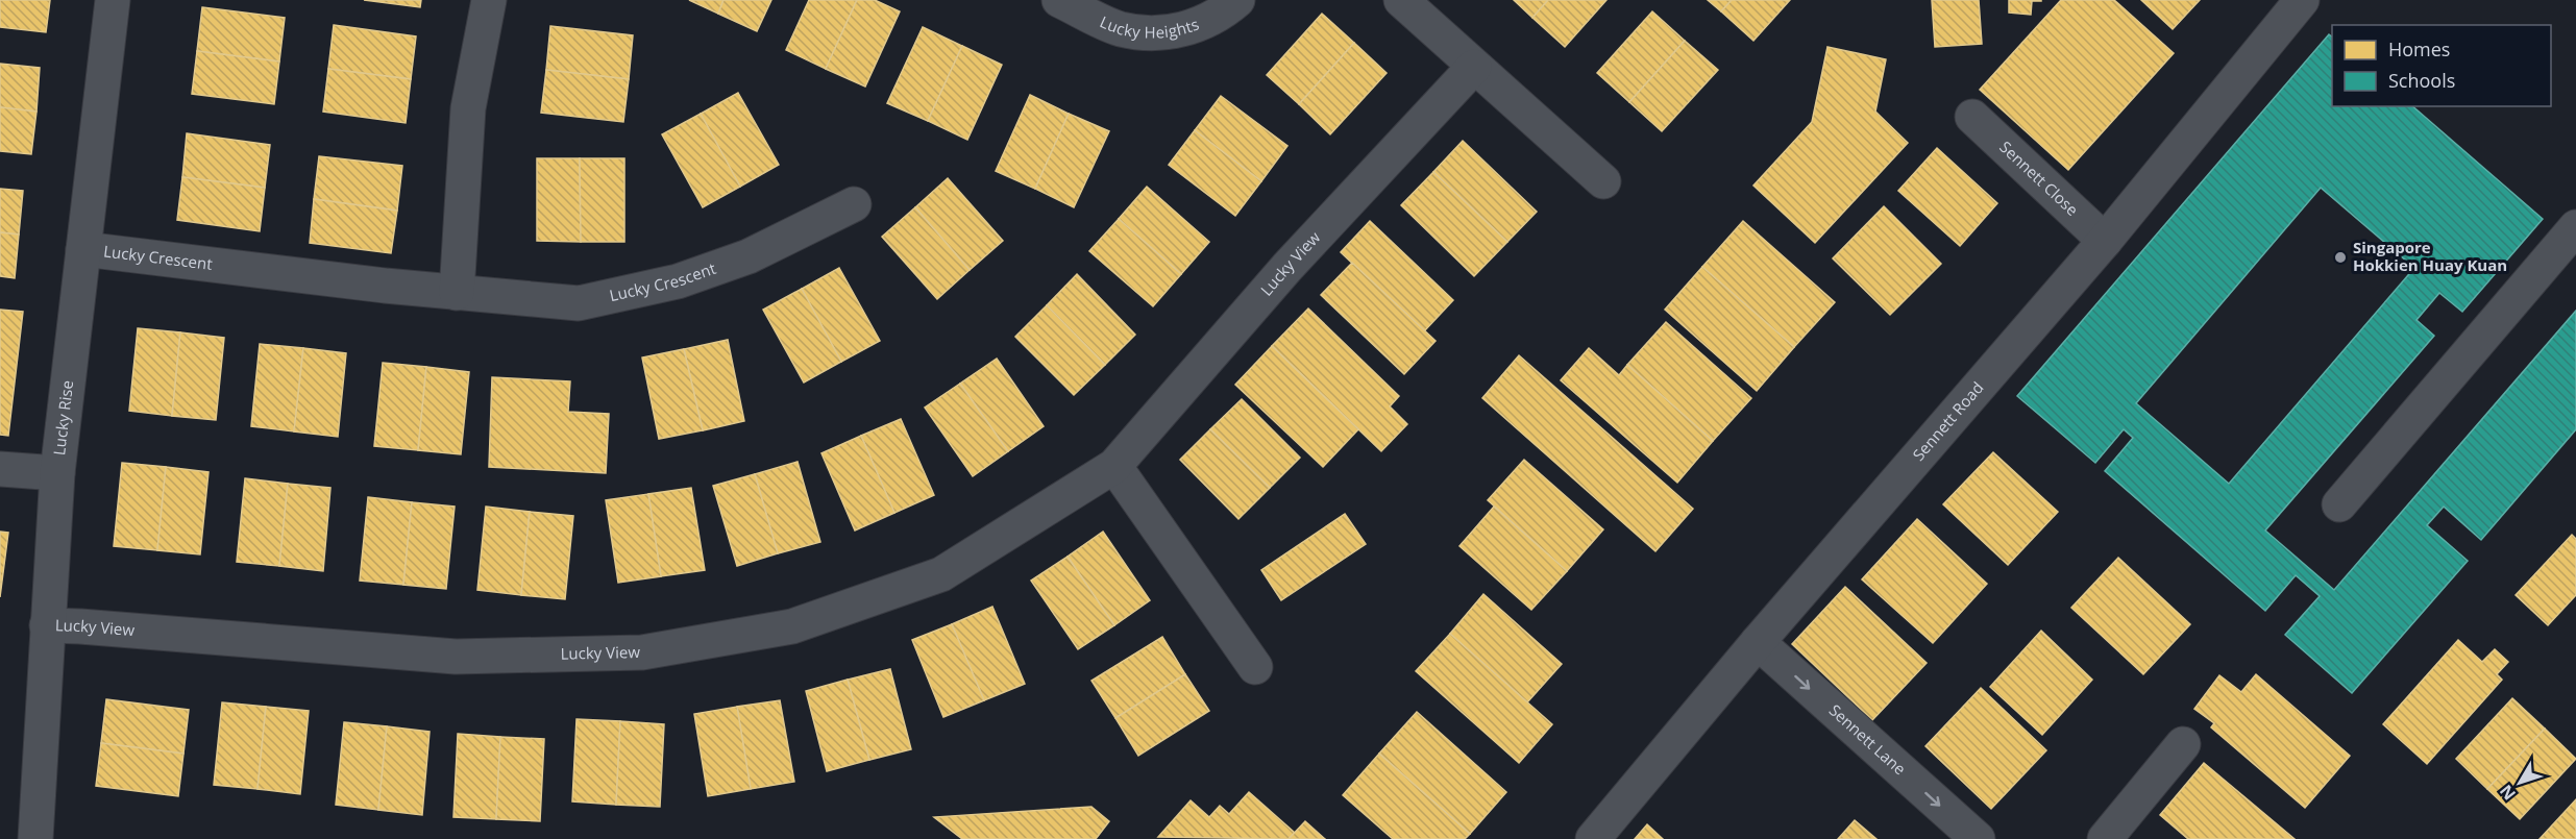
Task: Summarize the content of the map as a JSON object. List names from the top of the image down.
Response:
{
  "streets": {
    "street": [
      "Lucky Heights",
      "Sennett Close",
      "Lucky Crescent",
      "Lucky View",
      "Lucky Rise",
      "Sennett Road",
      "Sennett Lane"
    ]
  },
  "crossings": [
    ["Sennett Close", "Sennett Road"],
    ["Lucky Crescent", "Lucky Rise"],
    ["Lucky View", "Lucky Rise"],
    ["Sennett Road", "Sennett Lane"]
  ],
  "one_way": ["Sennett Lane"],
  "places": ["Singapore Hokkien Huay Kuan"],
  "legend": ["Homes", "Schools"],
  "north": "bottom left"
}
